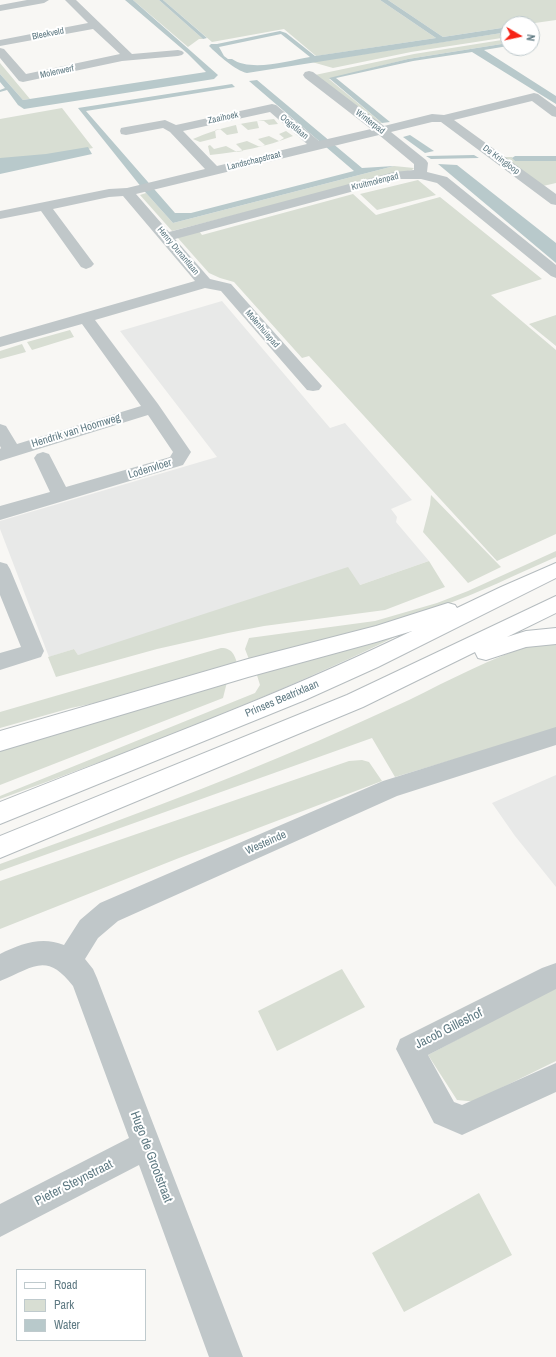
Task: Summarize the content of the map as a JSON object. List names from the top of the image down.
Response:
{
  "streets": {
    "main road": ["Prinses Beatrixlaan"],
    "street": [
      "Bleekveld",
      "Molenwerf",
      "Zaaihoek",
      "Winterpad",
      "Oogstlaan",
      "De Kringloop",
      "Landschapstraat",
      "Kruitmolenpad",
      "Henry Dunantlaan",
      "Molenhuispad",
      "Hendrik van Hoornweg",
      "Lodenvloer",
      "Westeinde",
      "Jacob Gilleshof",
      "Hugo de Grootstraat",
      "Pieter Steynstraat"
    ]
  },
  "crossings": [
    ["Zaaihoek", "Oogstlaan"],
    ["Winterpad", "Landschapstraat"],
    ["Winterpad", "Kruitmolenpad"],
    ["Oogstlaan", "Landschapstraat"],
    ["Landschapstraat", "Henry Dunantlaan"],
    ["Kruitmolenpad", "Henry Dunantlaan"],
    ["Henry Dunantlaan", "Molenhuispad"],
    ["Henry Dunantlaan", "Lodenvloer"],
    ["Hendrik van Hoornweg", "Lodenvloer"],
    ["Westeinde", "Hugo de Grootstraat"],
    ["Hugo de Grootstraat", "Pieter Steynstraat"]
  ],
  "legend": ["Road", "Park", "Water"],
  "north": "right"
}
